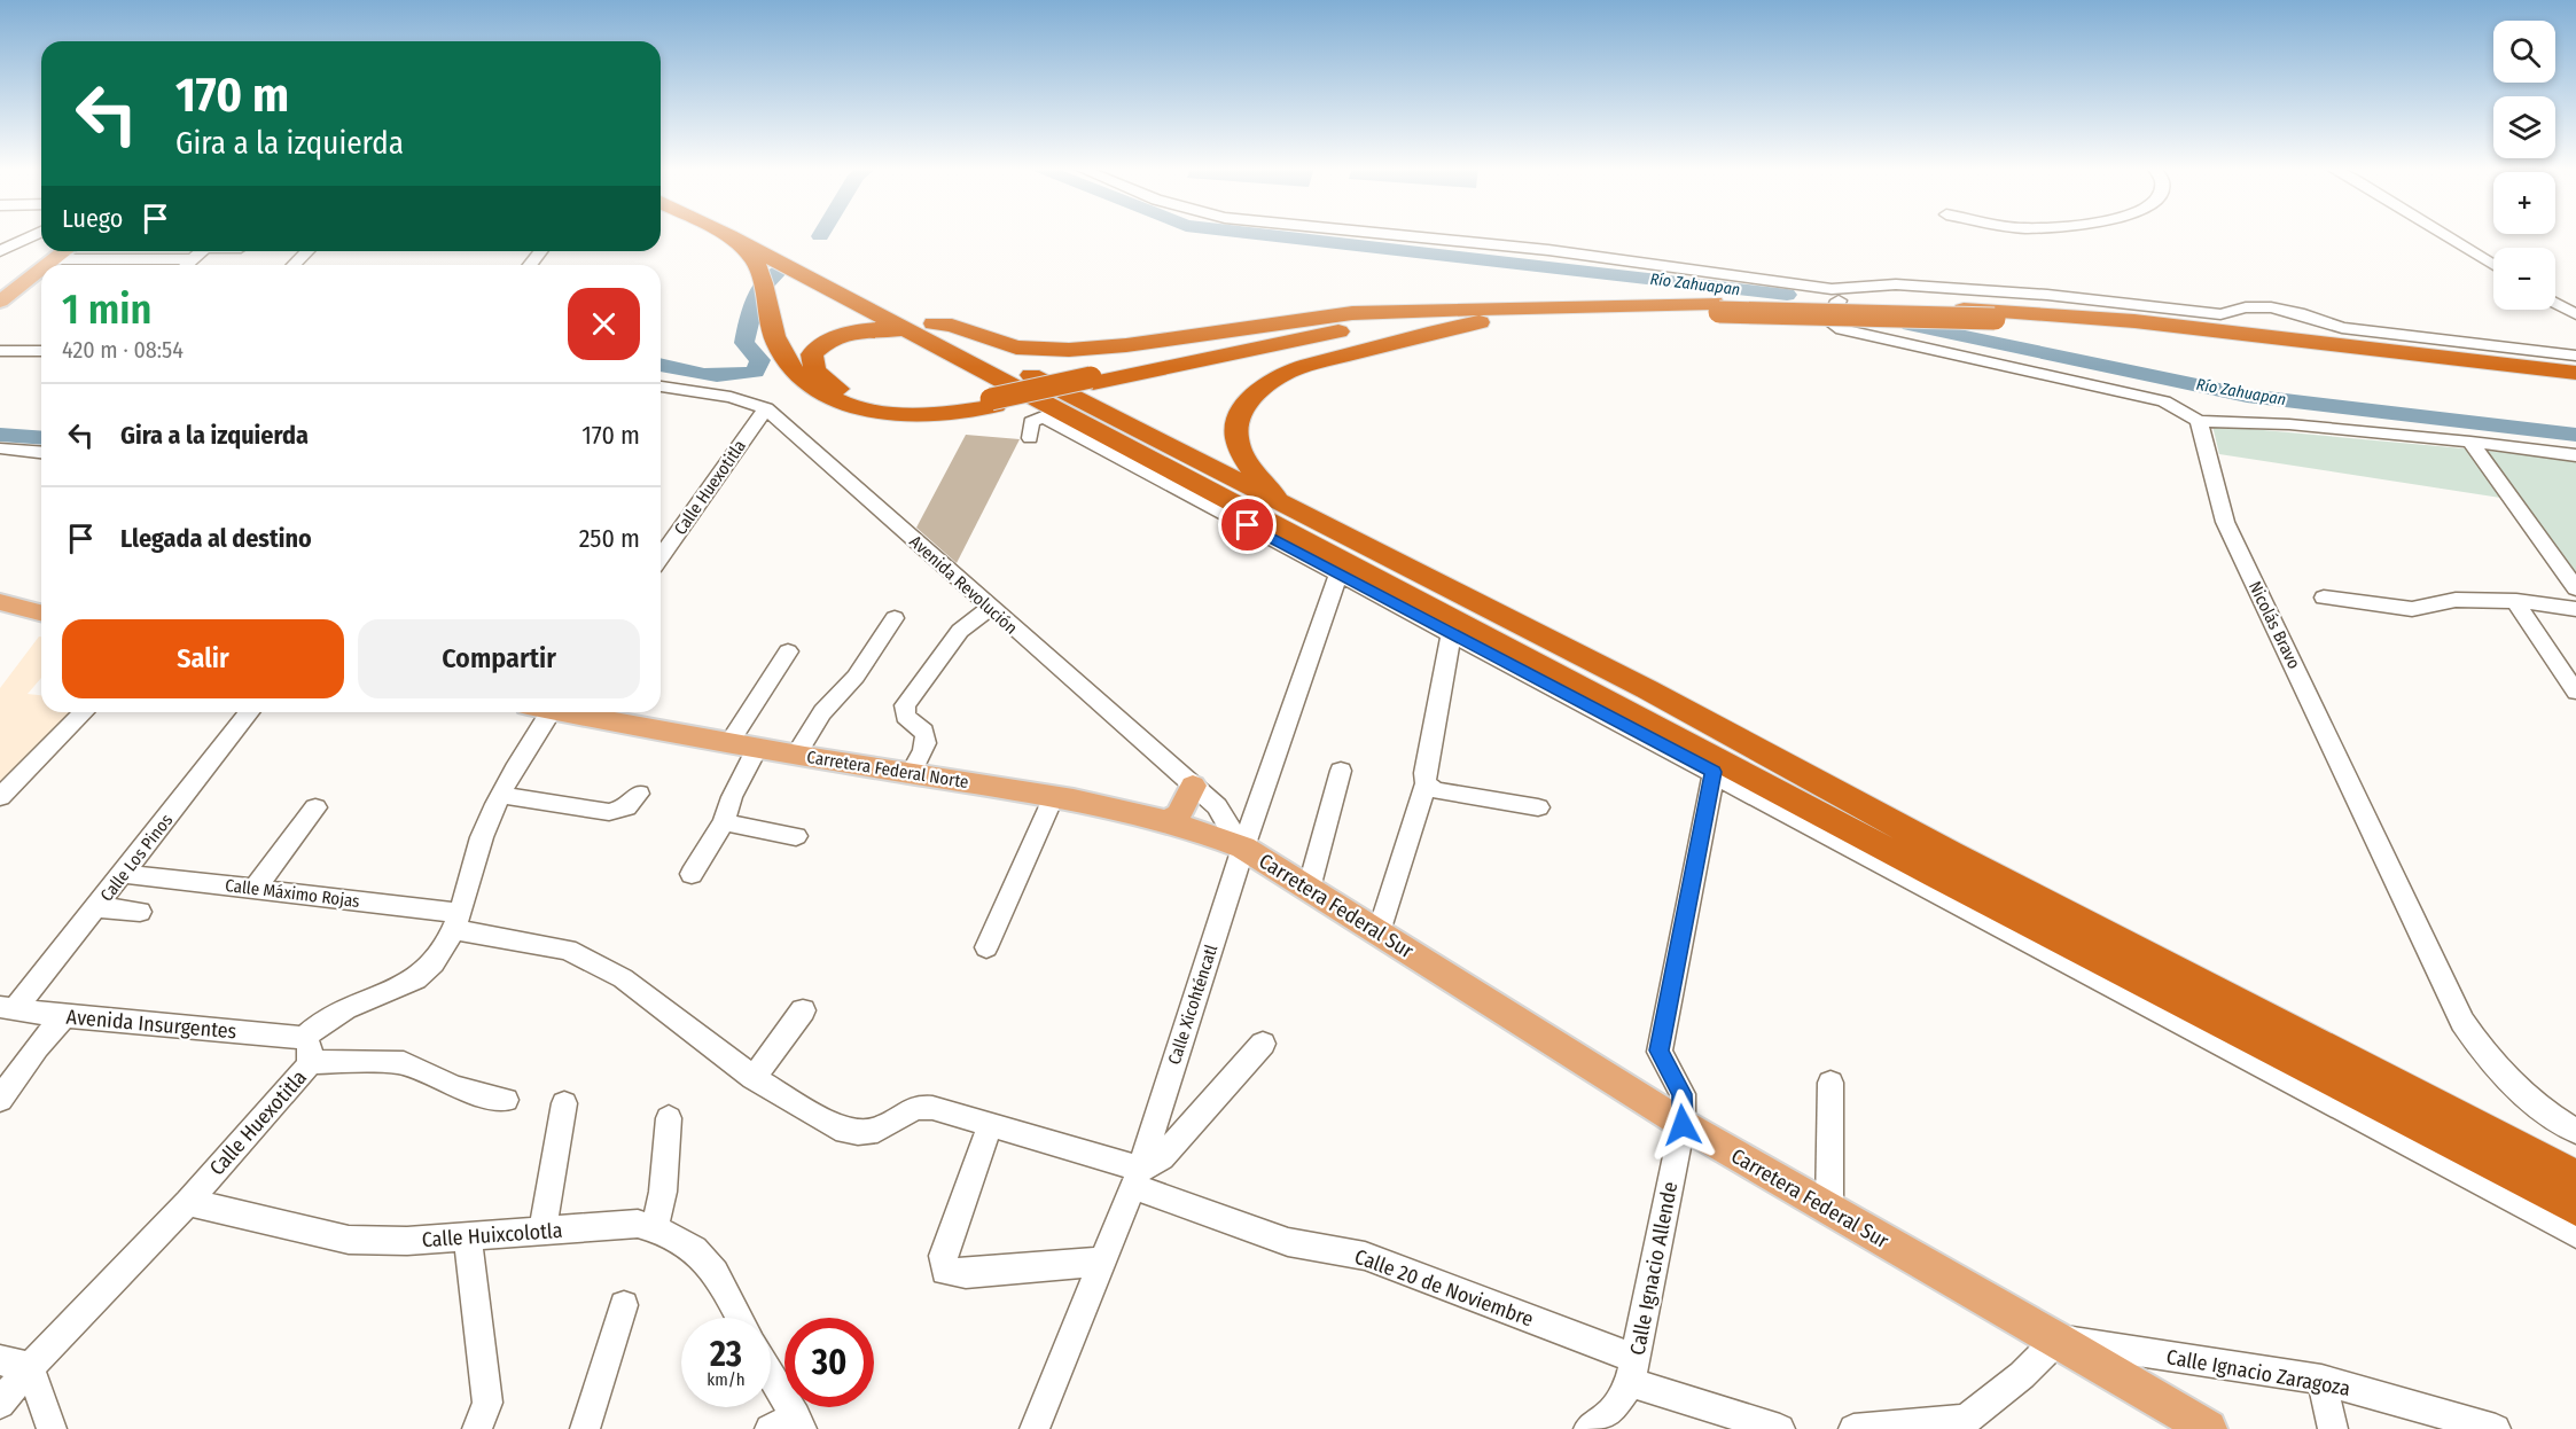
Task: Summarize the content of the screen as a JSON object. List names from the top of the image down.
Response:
{
  "streets": {
    "main road": ["Carretera Federal Norte", "Carretera Federal Sur"],
    "street": [
      "Calle Huexotitla",
      "Avenida Revolución",
      "Nicolás Bravo",
      "Calle Los Pinos",
      "Calle Máximo Rojas",
      "Calle Xicohténcatl",
      "Avenida Insurgentes",
      "Calle Huixcolotla",
      "Calle Ignacio Allende",
      "Calle 20 de Noviembre",
      "Calle Ignacio Zaragoza"
    ]
  },
  "crossings": [
    ["Calle Huexotitla", "Avenida Revolución"],
    ["Calle Huexotitla", "Calle Máximo Rojas"],
    ["Calle Huexotitla", "Avenida Insurgentes"],
    ["Calle Huexotitla", "Calle Huixcolotla"],
    ["Avenida Revolución", "Carretera Federal Norte"],
    ["Avenida Revolución", "Carretera Federal Sur"],
    ["Avenida Revolución", "Calle Xicohténcatl"],
    ["Carretera Federal Norte", "Carretera Federal Sur"],
    ["Carretera Federal Norte", "Calle Xicohténcatl"],
    ["Calle Los Pinos", "Calle Máximo Rojas"],
    ["Calle Los Pinos", "Avenida Insurgentes"],
    ["Calle Máximo Rojas", "Calle 20 de Noviembre"],
    ["Carretera Federal Sur", "Calle Xicohténcatl"],
    ["Carretera Federal Sur", "Calle Ignacio Allende"],
    ["Carretera Federal Sur", "Calle Ignacio Zaragoza"],
    ["Calle Xicohténcatl", "Calle 20 de Noviembre"],
    ["Calle Ignacio Allende", "Calle 20 de Noviembre"]
  ],
  "water": ["Río Zahuapan"],
  "page": {
    "map_buttons": ["+", "−"],
    "turn": ["170 m", "Gira a la izquierda"],
    "then": "Luego",
    "heading": ["1 min", "420 m · 08:54"],
    "list": [
      {
        "name": "Gira a la izquierda",
        "value": "170 m"
      },
      {
        "name": "Llegada al destino",
        "value": "250 m"
      }
    ],
    "buttons": ["Salir", "Compartir"],
    "speed": "23 km/h",
    "limit": "30"
  }
}
